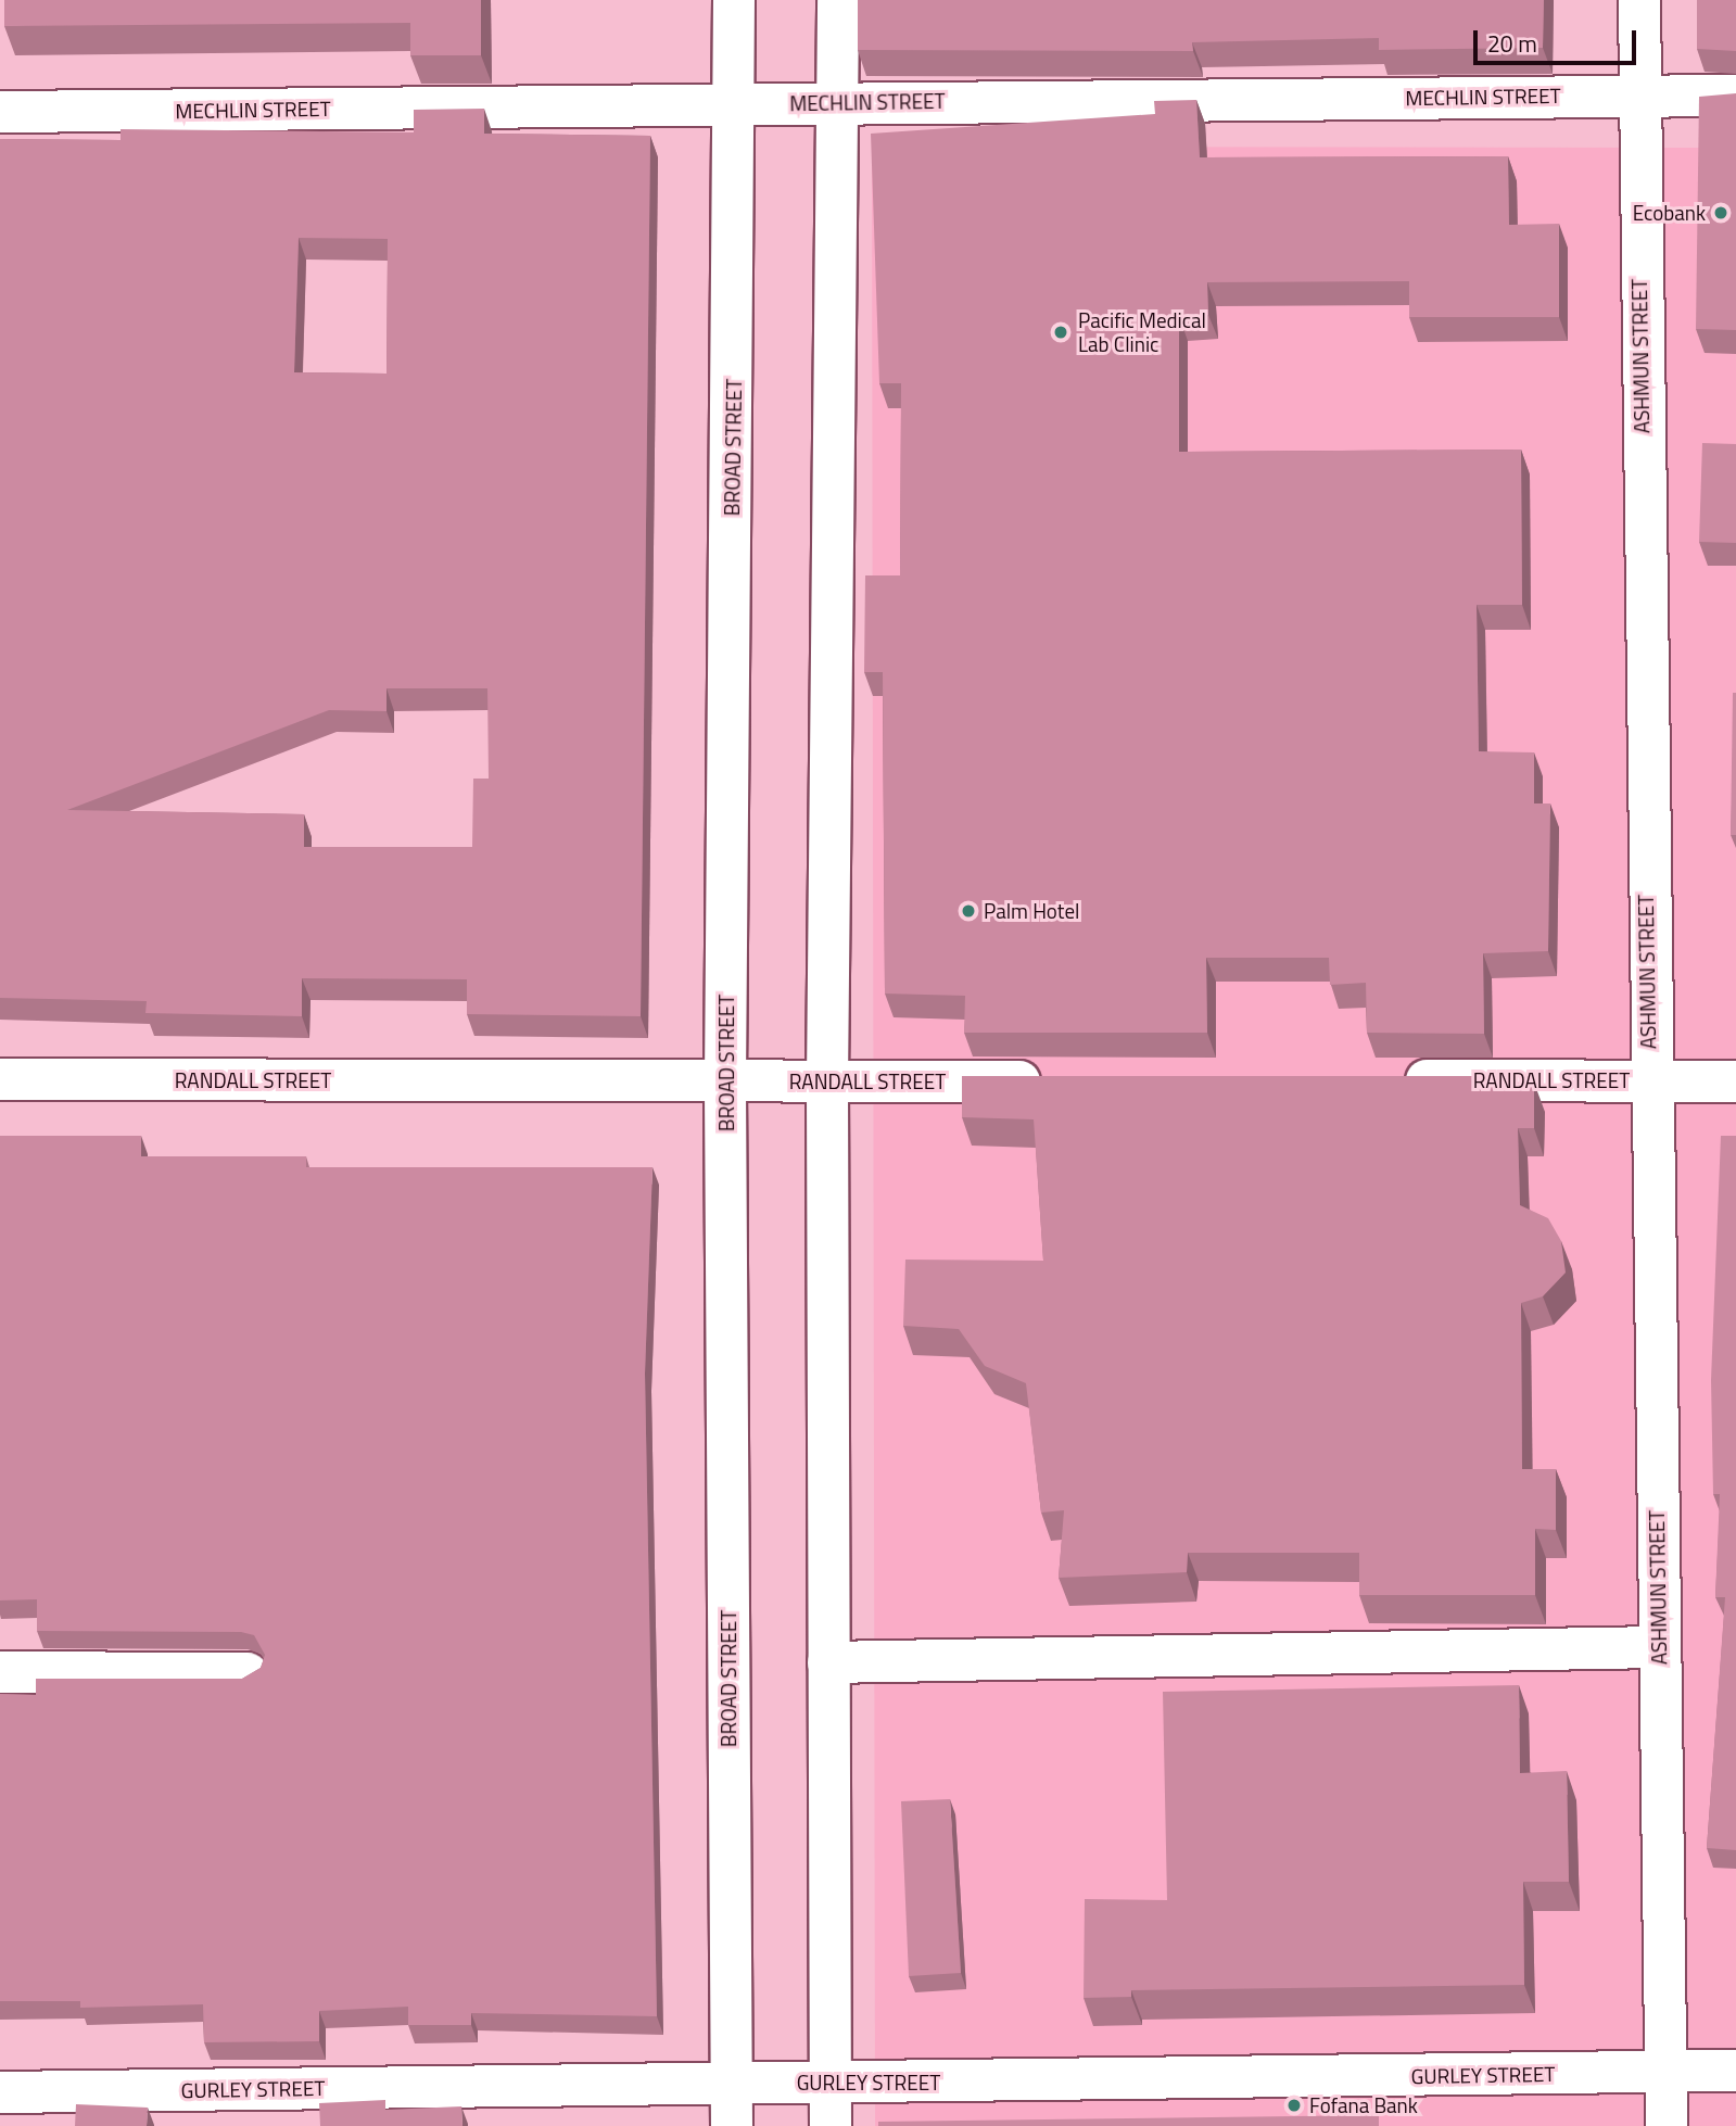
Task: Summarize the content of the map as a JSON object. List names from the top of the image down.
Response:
{
  "streets": {
    "street": [
      "MECHLIN STREET",
      "ASHMUN STREET",
      "BROAD STREET",
      "RANDALL STREET",
      "GURLEY STREET"
    ]
  },
  "crossings": [
    ["MECHLIN STREET", "ASHMUN STREET"],
    ["MECHLIN STREET", "BROAD STREET"],
    ["ASHMUN STREET", "RANDALL STREET"],
    ["ASHMUN STREET", "GURLEY STREET"],
    ["BROAD STREET", "RANDALL STREET"],
    ["BROAD STREET", "GURLEY STREET"]
  ],
  "places": [
    "Ecobank",
    "Pacific Medical Lab Clinic",
    "Palm Hotel",
    "Fofana Bank"
  ],
  "scale_bar": "20 m"
}
